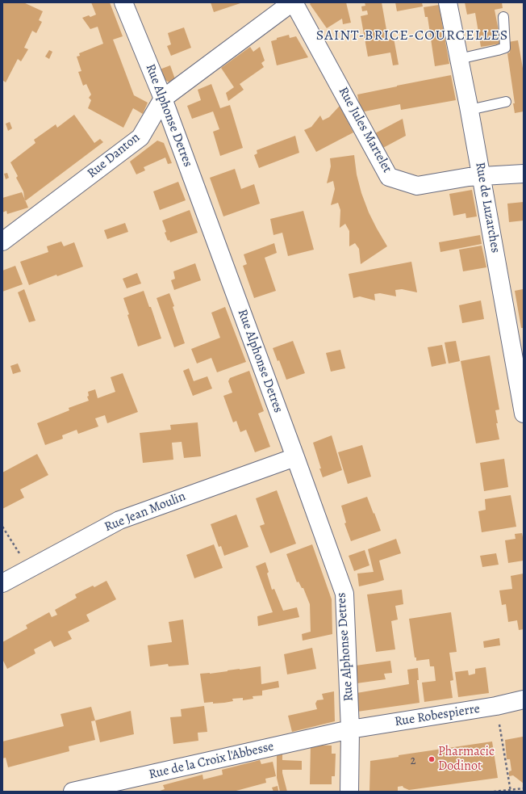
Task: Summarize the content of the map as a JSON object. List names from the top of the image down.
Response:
{
  "streets": {
    "street": [
      "Rue Alphonse Detres",
      "Rue Jules Martelet",
      "Rue Danton",
      "Rue de Luzarches",
      "Rue Jean Moulin",
      "Rue Robespierre",
      "Rue de la Croix l'Abbesse"
    ]
  },
  "crossings": [
    ["Rue Alphonse Detres", "Rue Danton"],
    ["Rue Alphonse Detres", "Rue Jean Moulin"],
    ["Rue Alphonse Detres", "Rue Robespierre"],
    ["Rue Alphonse Detres", "Rue de la Croix l'Abbesse"],
    ["Rue Jules Martelet", "Rue Danton"],
    ["Rue Jules Martelet", "Rue de Luzarches"],
    ["Rue Robespierre", "Rue de la Croix l'Abbesse"]
  ],
  "districts": ["SAINT-BRICE-COURCELLES"],
  "places": ["Pharmacie Dodinot"],
  "house_numbers": ["2"]
}
